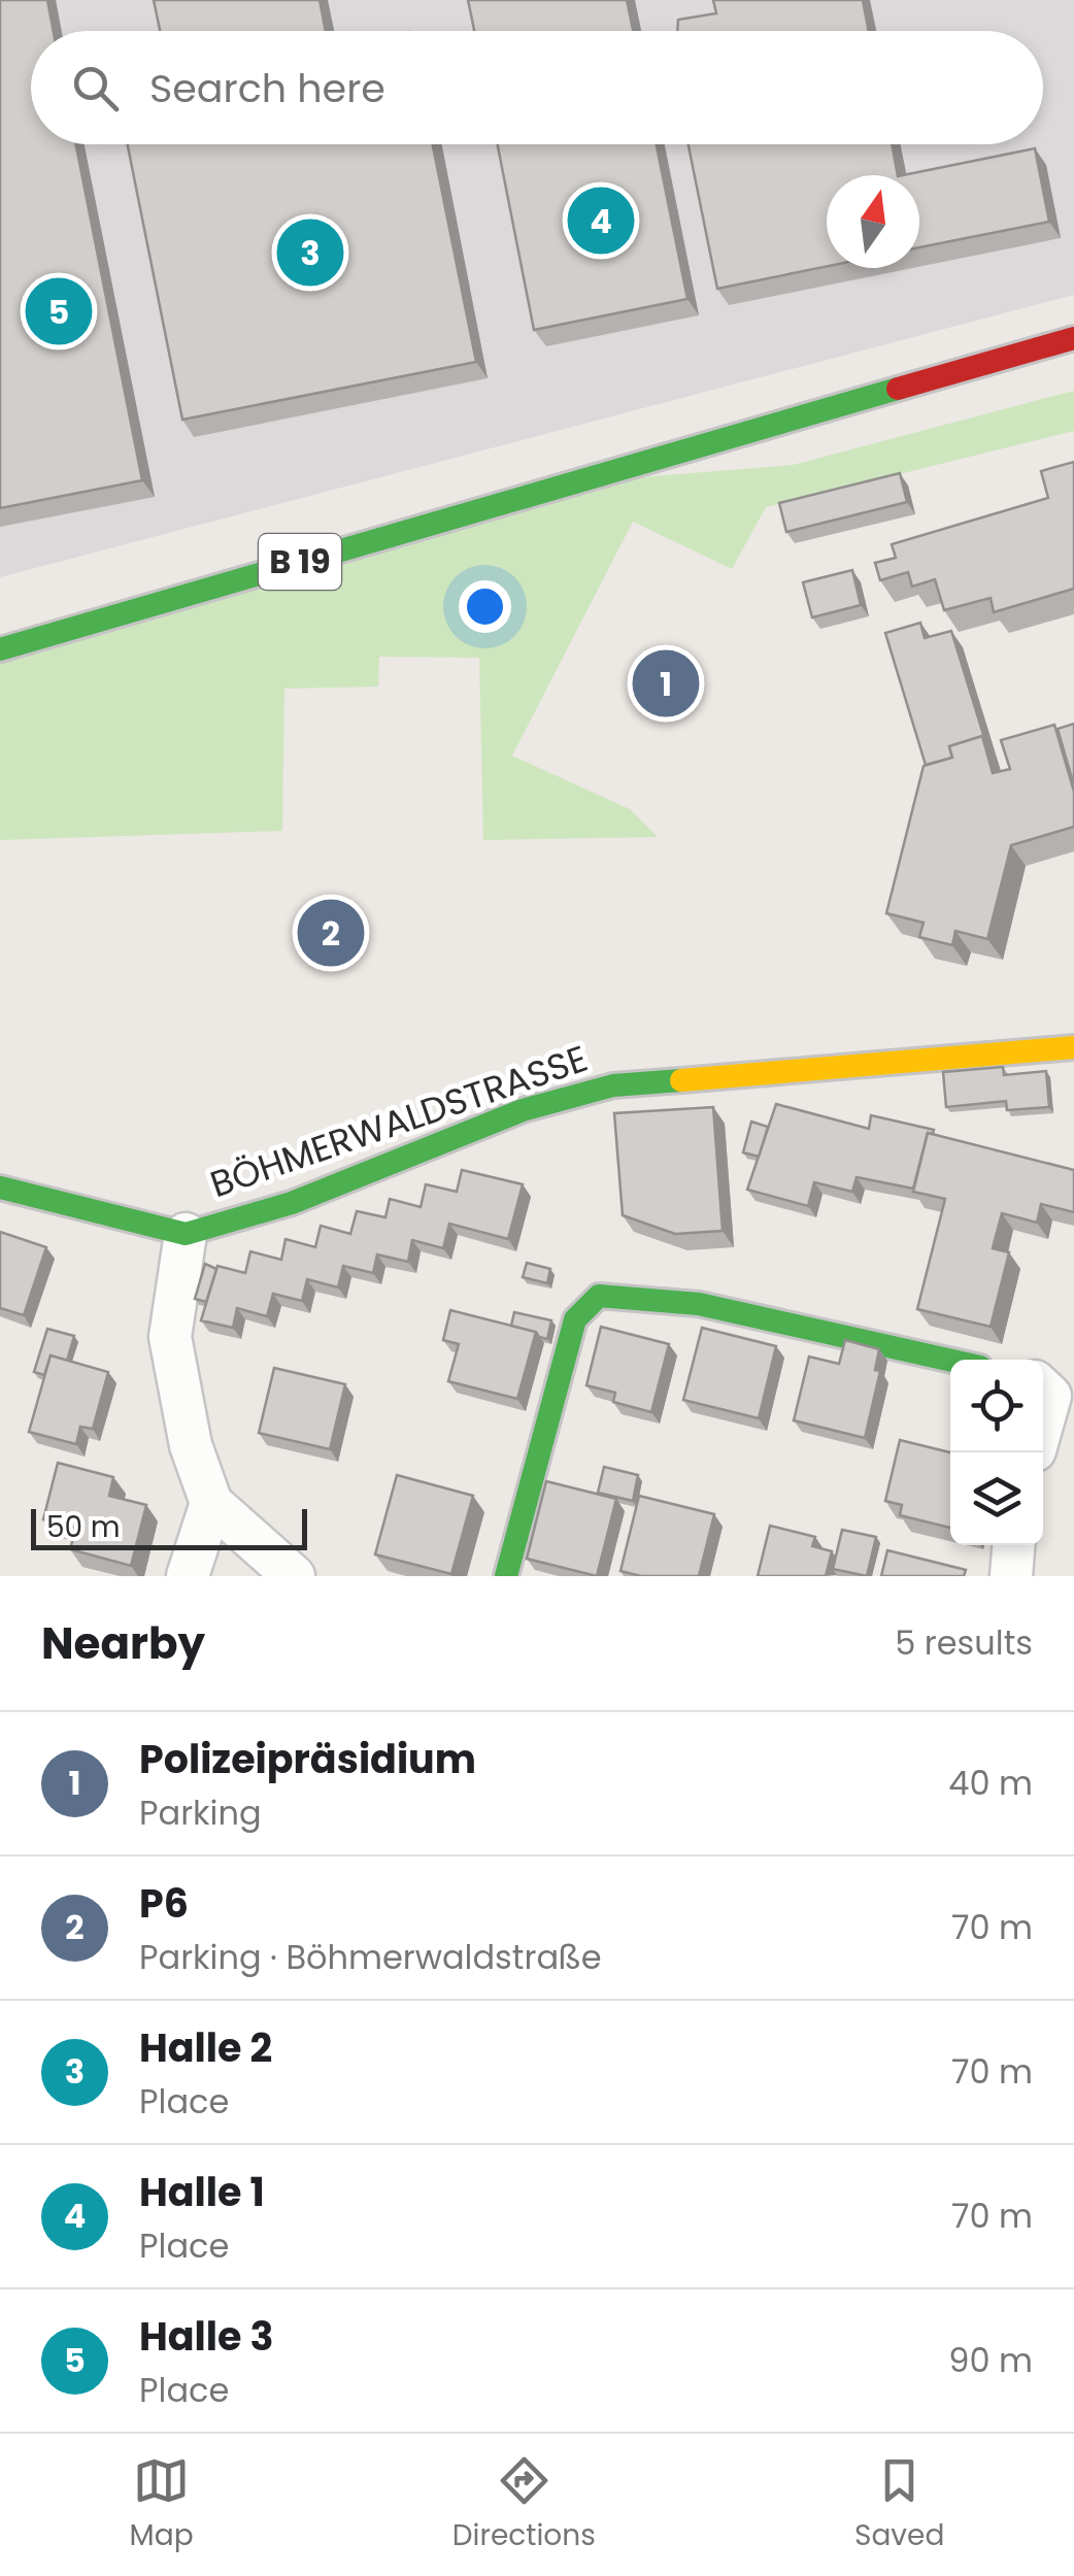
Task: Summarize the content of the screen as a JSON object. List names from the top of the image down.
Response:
{
  "streets": {
    "main road": ["B 19", "BÖHMERWALDSTRASSE"]
  },
  "scale_bar": "50 m",
  "north": "top",
  "page": {
    "search": "Search here",
    "pins": [
      "4",
      "3",
      "5",
      "1",
      "2"
    ],
    "scale": "50 m",
    "heading": ["Nearby", "5 results"],
    "list": [
      {
        "mark": "1",
        "name": "Polizeipräsidium",
        "note": "Parking",
        "value": "40 m"
      },
      {
        "mark": "2",
        "name": "P6",
        "note": "Parking · Böhmerwaldstraße",
        "value": "70 m"
      },
      {
        "mark": "3",
        "name": "Halle 2",
        "note": "Place",
        "value": "70 m"
      },
      {
        "mark": "4",
        "name": "Halle 1",
        "note": "Place",
        "value": "70 m"
      },
      {
        "mark": "5",
        "name": "Halle 3",
        "note": "Place",
        "value": "90 m"
      }
    ],
    "nav": ["Map", "Directions", "Saved"]
  }
}
